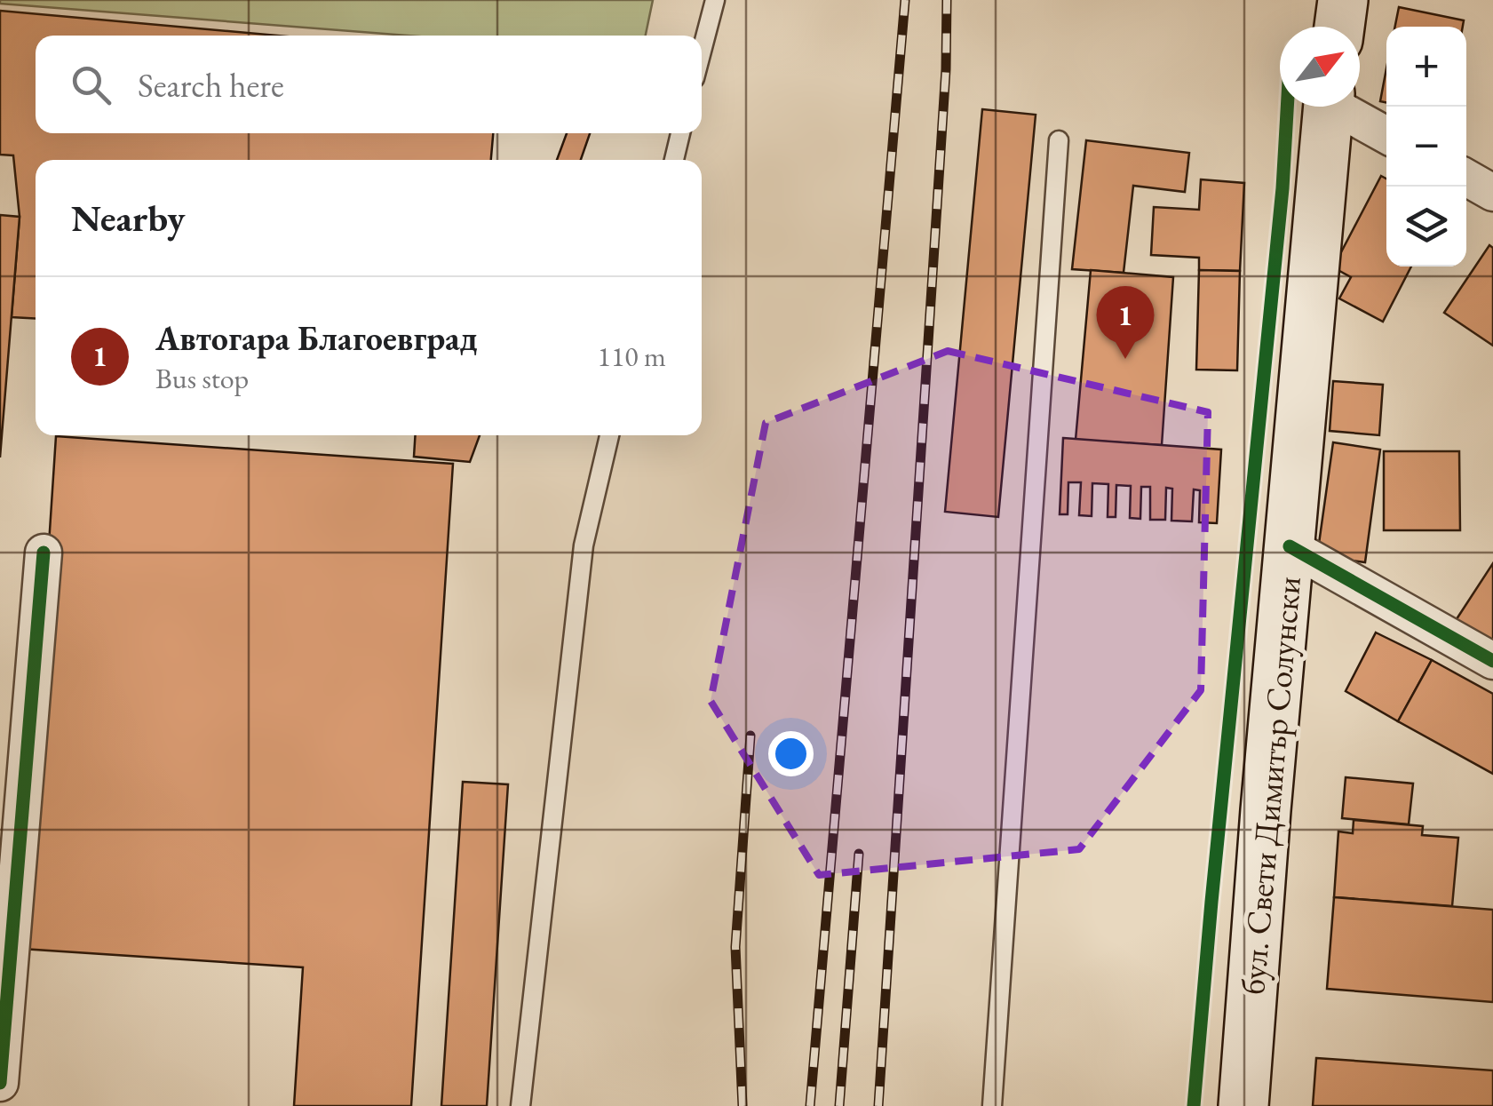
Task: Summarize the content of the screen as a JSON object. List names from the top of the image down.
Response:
{
  "streets": {
    "main road": ["бул. Свети Димитър Солунски"]
  },
  "north": "top right",
  "page": {
    "map_buttons": ["+", "−"],
    "search": "Search here",
    "heading": "Nearby",
    "list": [
      {
        "mark": "1",
        "name": "Автогара Благоевград",
        "note": "Bus stop",
        "value": "110 m"
      }
    ],
    "pins": "1"
  }
}
